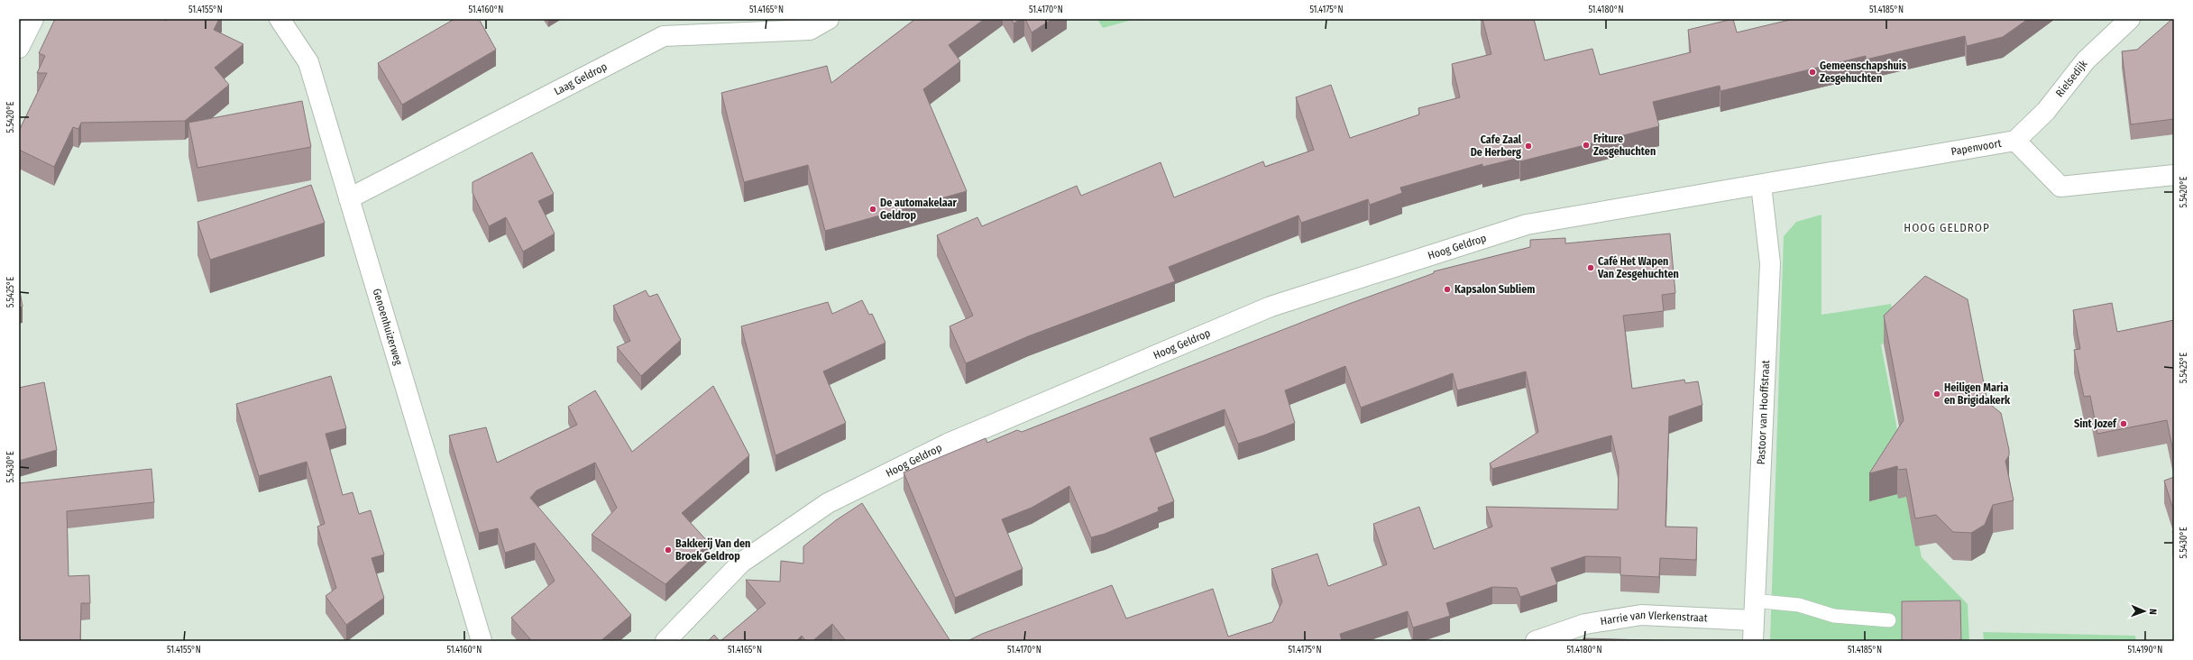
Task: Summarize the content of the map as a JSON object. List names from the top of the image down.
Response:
{
  "streets": {
    "street": [
      "Laag Geldrop",
      "Rielsedijk",
      "Papenvoort",
      "Hoog Geldrop",
      "Genoenhuizerweg",
      "Pastoor van Hooffstraat",
      "Harrie van Vlerkenstraat"
    ]
  },
  "crossings": [
    ["Laag Geldrop", "Genoenhuizerweg"],
    ["Rielsedijk", "Papenvoort"],
    ["Papenvoort", "Hoog Geldrop"],
    ["Papenvoort", "Pastoor van Hooffstraat"],
    ["Hoog Geldrop", "Pastoor van Hooffstraat"],
    ["Pastoor van Hooffstraat", "Harrie van Vlerkenstraat"]
  ],
  "districts": ["HOOG GELDROP"],
  "places": [
    "Gemeenschapshuis Zesgehuchten",
    "Friture Zesgehuchten",
    "Cafe Zaal De Herberg",
    "De automakelaar Geldrop",
    "Café Het Wapen Van Zesgehuchten",
    "Kapsalon Subliem",
    "Heiligen Maria en Brigidakerk",
    "Sint Jozef",
    "Bakkerij Van den Broek Geldrop"
  ],
  "north": "right",
  "coordinates": [
    "51.4155°N",
    "51.4160°N",
    "51.4165°N",
    "51.4170°N",
    "51.4175°N",
    "51.4180°N",
    "51.4185°N",
    "5.5420°E",
    "5.5425°E",
    "5.5430°E",
    "51.4190°N"
  ]
}
